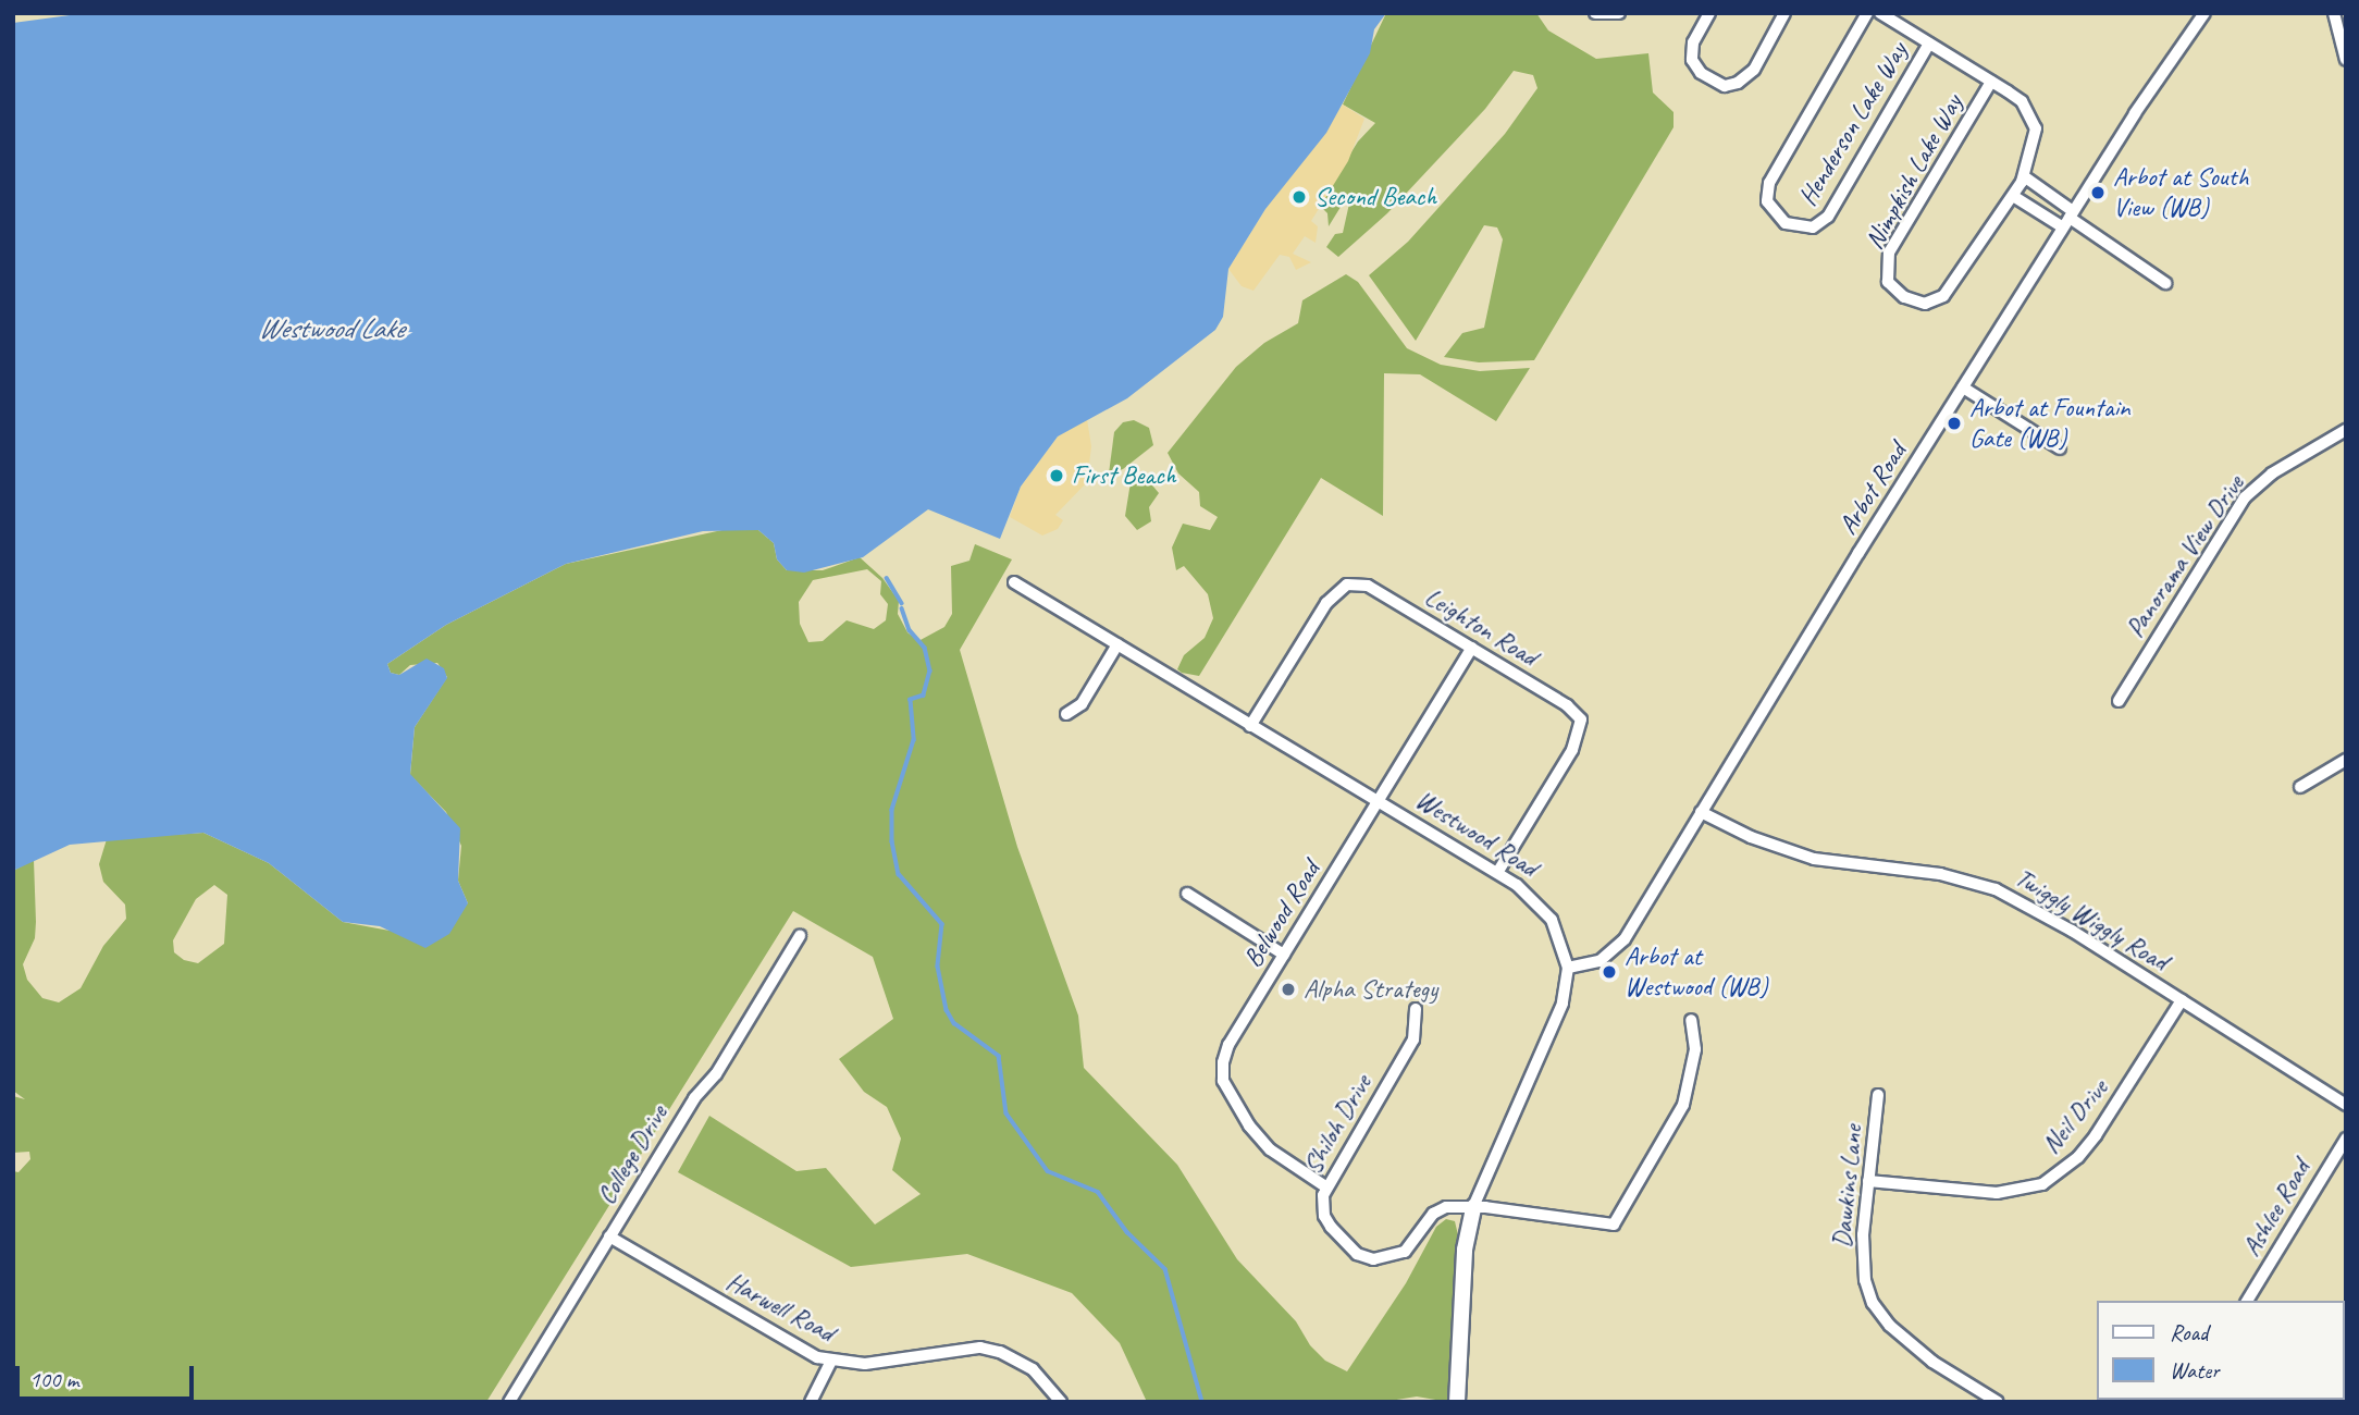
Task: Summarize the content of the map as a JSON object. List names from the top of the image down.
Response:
{
  "streets": {
    "street": [
      "Henderson Lake Way",
      "Nimpkish Lake Way",
      "Arbot Road",
      "Panorama View Drive",
      "Leighton Road",
      "Westwood Road",
      "Belwood Road",
      "Twiggly Wiggly Road",
      "Neil Drive",
      "Shiloh Drive",
      "College Drive",
      "Dawkins Lane",
      "Ashlee Road",
      "Harwell Road"
    ]
  },
  "crossings": [
    ["Arbot Road", "Westwood Road"],
    ["Arbot Road", "Twiggly Wiggly Road"],
    ["Leighton Road", "Westwood Road"],
    ["Leighton Road", "Belwood Road"],
    ["Westwood Road", "Belwood Road"],
    ["Belwood Road", "Shiloh Drive"],
    ["Twiggly Wiggly Road", "Neil Drive"],
    ["Neil Drive", "Dawkins Lane"],
    ["College Drive", "Harwell Road"]
  ],
  "water": ["Westwood Lake"],
  "places": [
    "Arbot at South View (WB)",
    "Second Beach",
    "Arbot at Fountain Gate (WB)",
    "First Beach",
    "Arbot at Westwood (WB)",
    "Alpha Strategy"
  ],
  "legend": ["Road", "Water"],
  "scale_bar": "100 m"
}
